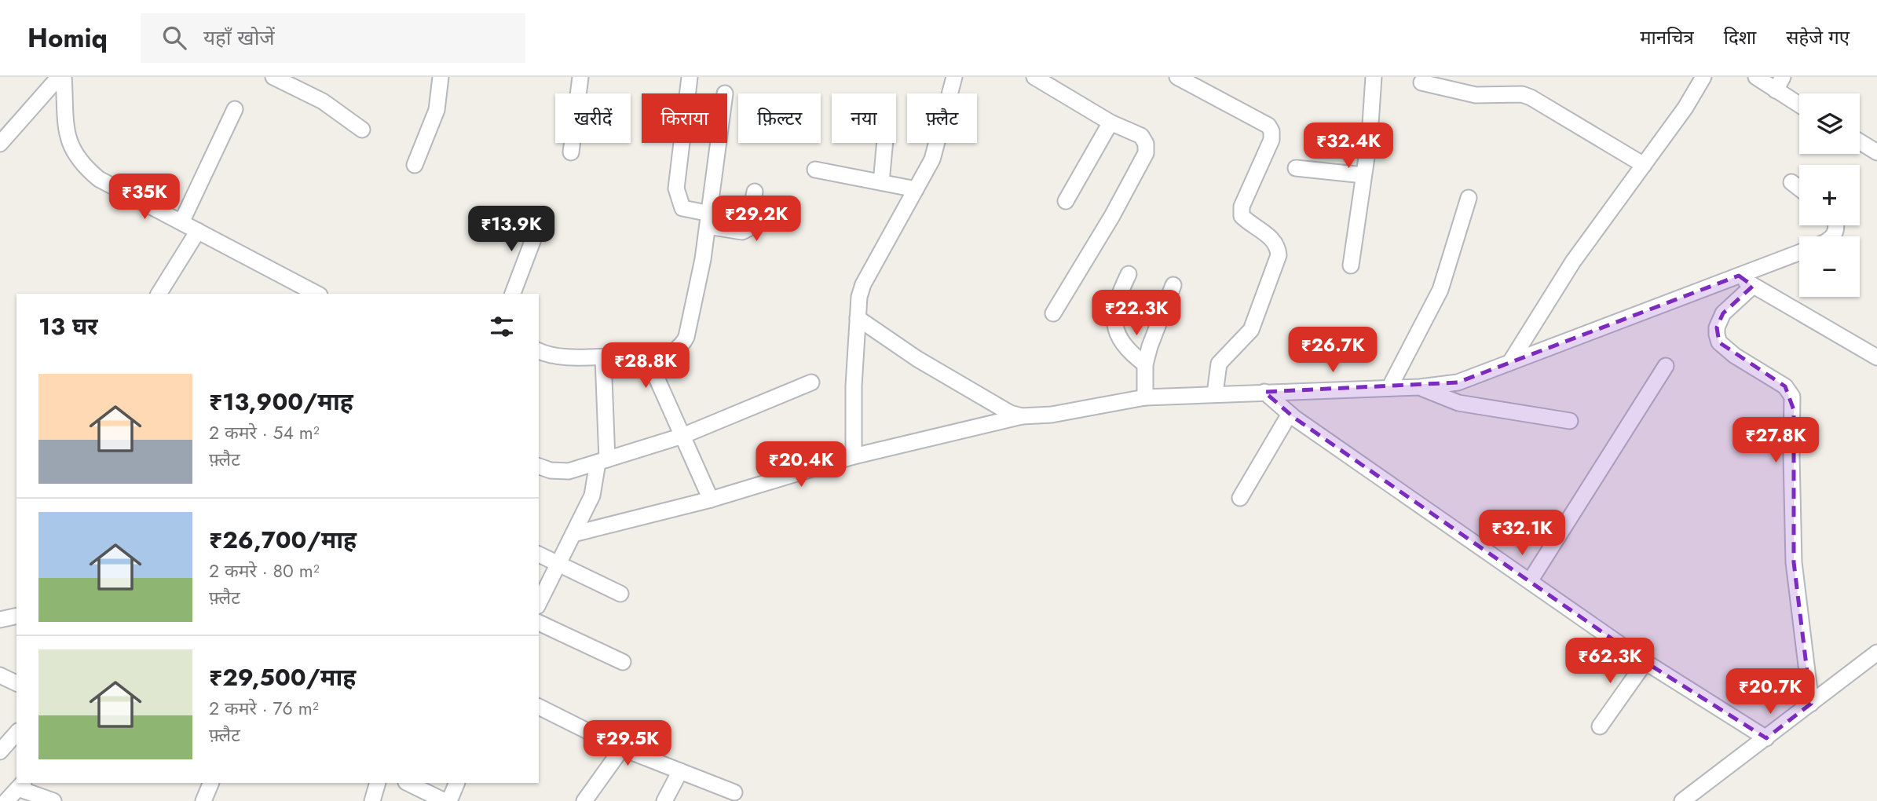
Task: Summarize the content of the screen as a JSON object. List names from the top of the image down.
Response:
{
  "page": {
    "header": "Homiq",
    "search": "यहाँ खोजें",
    "nav": ["मानचित्र", "दिशा", "सहेजे गए"],
    "map_buttons": ["+", "−"],
    "chip": [
      "खरीदें",
      "किराया",
      "फ़िल्टर",
      "नया",
      "फ़्लैट"
    ],
    "price": [
      "₹32.4K",
      "₹35K",
      "₹29.2K",
      "₹13.9K",
      "₹22.3K",
      "₹26.7K",
      "₹28.8K",
      "₹27.8K",
      "₹20.4K",
      "₹32.1K",
      "₹62.3K",
      "₹20.7K",
      "₹29.5K"
    ],
    "heading": "13 घर",
    "list": [
      {
        "name": "₹13,900/माह",
        "note": "2 कमरे · 54 m² · फ़्लैट"
      },
      {
        "name": "₹26,700/माह",
        "note": "2 कमरे · 80 m² · फ़्लैट"
      },
      {
        "name": "₹29,500/माह",
        "note": "2 कमरे · 76 m² · फ़्लैट"
      }
    ]
  }
}
